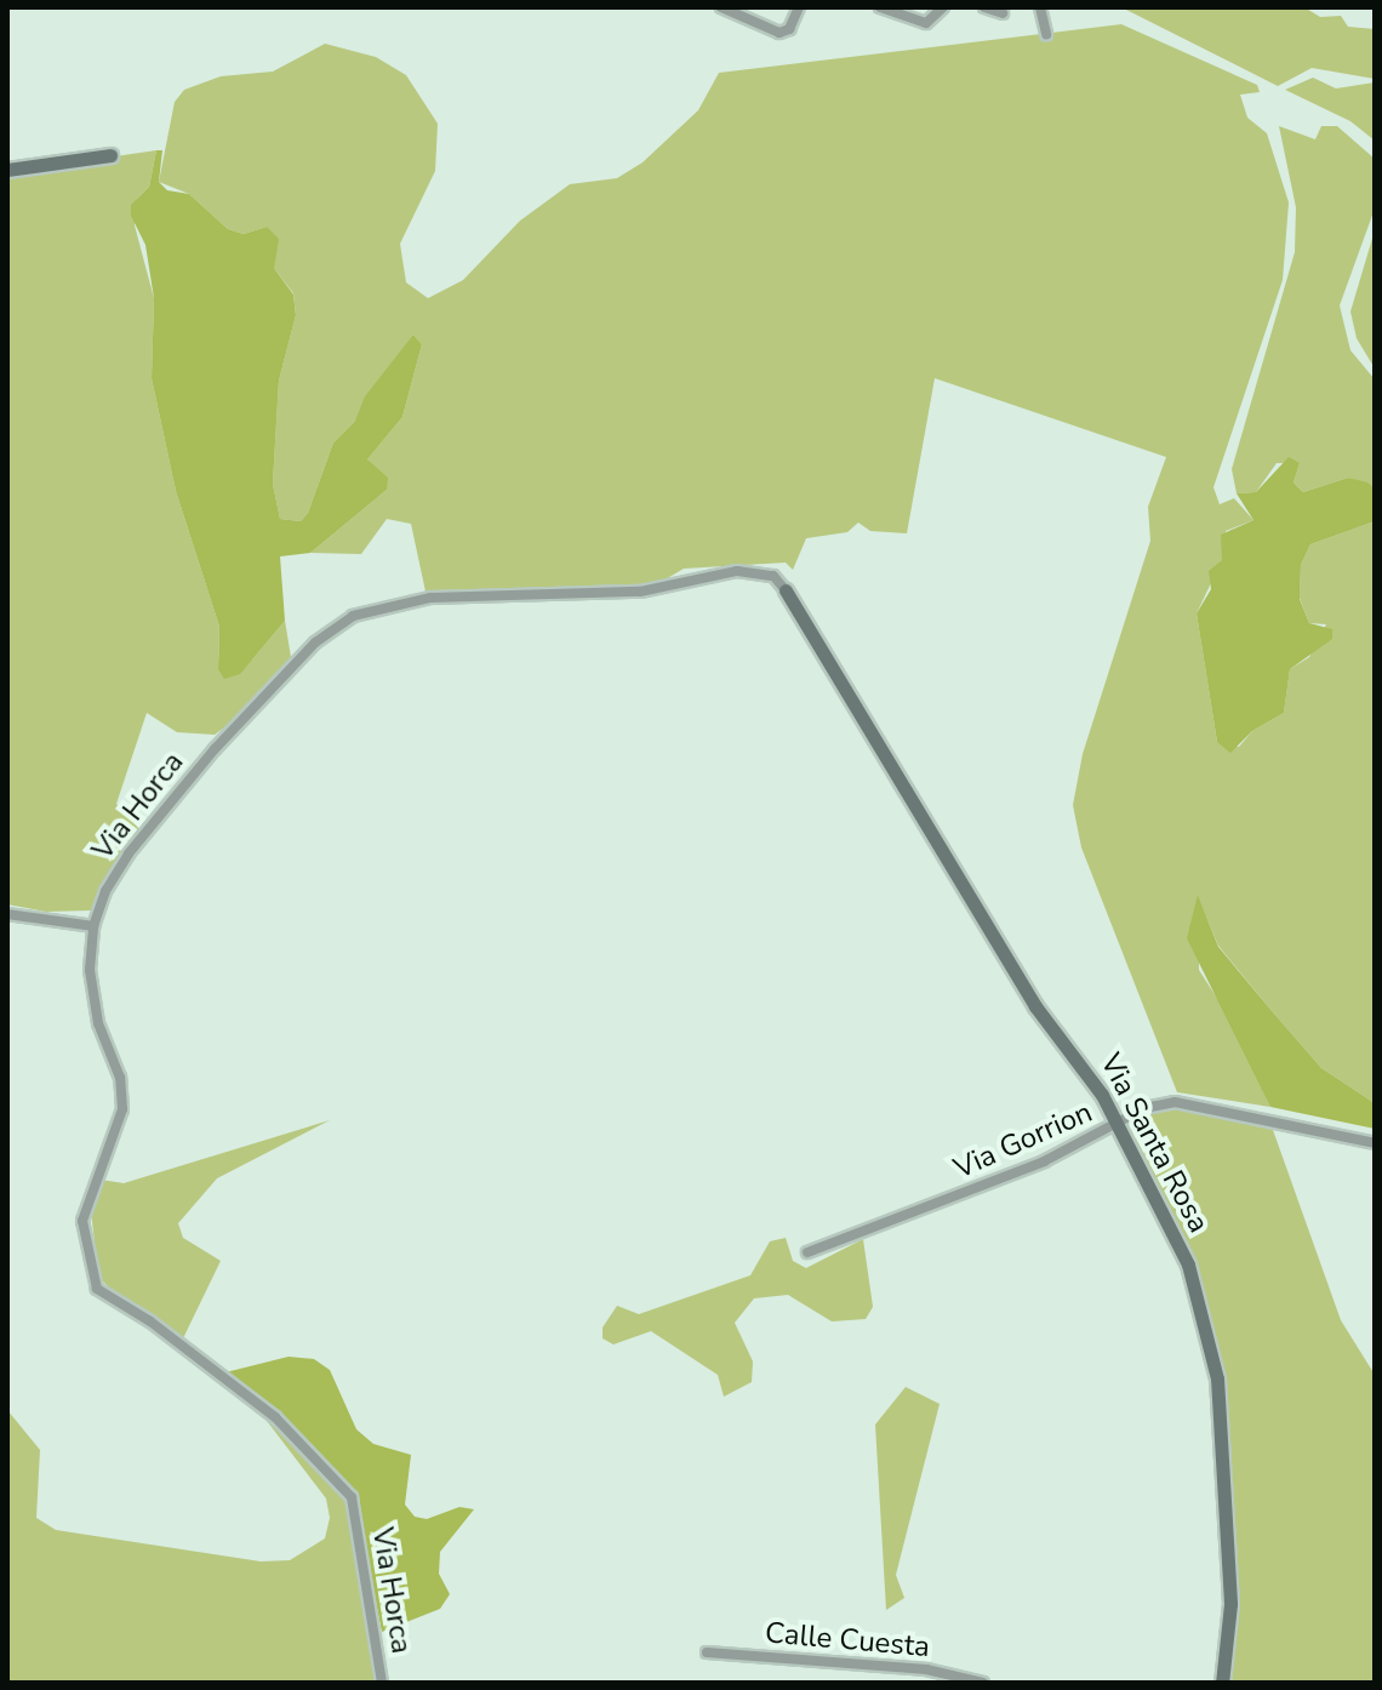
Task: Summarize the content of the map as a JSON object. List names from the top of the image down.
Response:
{
  "streets": {
    "street": [
      "Via Horca",
      "Via Gorrion",
      "Via Santa Rosa",
      "Calle Cuesta"
    ]
  },
  "crossings": [
    ["Via Horca", "Via Santa Rosa"],
    ["Via Gorrion", "Via Santa Rosa"]
  ]
}
